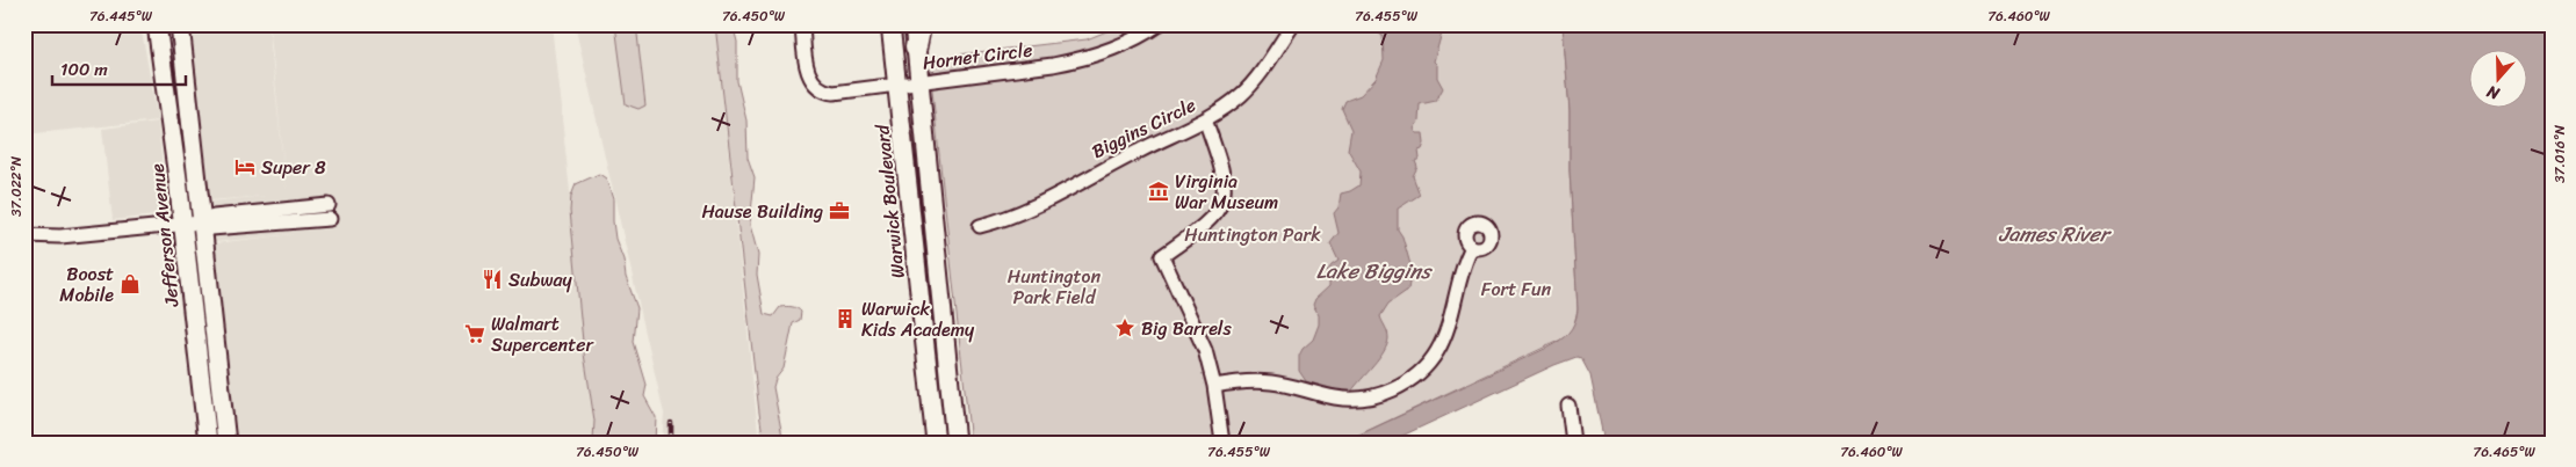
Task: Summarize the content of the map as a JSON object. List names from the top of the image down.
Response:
{
  "streets": {
    "main road": ["Warwick Boulevard", "Jefferson Avenue"],
    "street": ["Hornet Circle", "Biggins Circle"]
  },
  "crossings": [
    ["Hornet Circle", "Warwick Boulevard"]
  ],
  "water": ["James River", "Lake Biggins"],
  "parks": ["Huntington Park", "Huntington Park Field", "Fort Fun"],
  "places": {
    "hotel": ["Super 8"],
    "museum": ["Virginia War Museum"],
    "office": ["Hause Building"],
    "restaurant": ["Subway"],
    "shop": ["Boost Mobile"],
    "building": ["Warwick Kids Academy"],
    "place": ["Big Barrels"],
    "supermarket": ["Walmart Supercenter"]
  },
  "scale_bar": "100 m",
  "north": "bottom",
  "coordinates": [
    "76.445°W",
    "76.450°W",
    "76.455°W",
    "76.460°W",
    "37.016°N",
    "37.022°N",
    "76.465°W"
  ]
}
